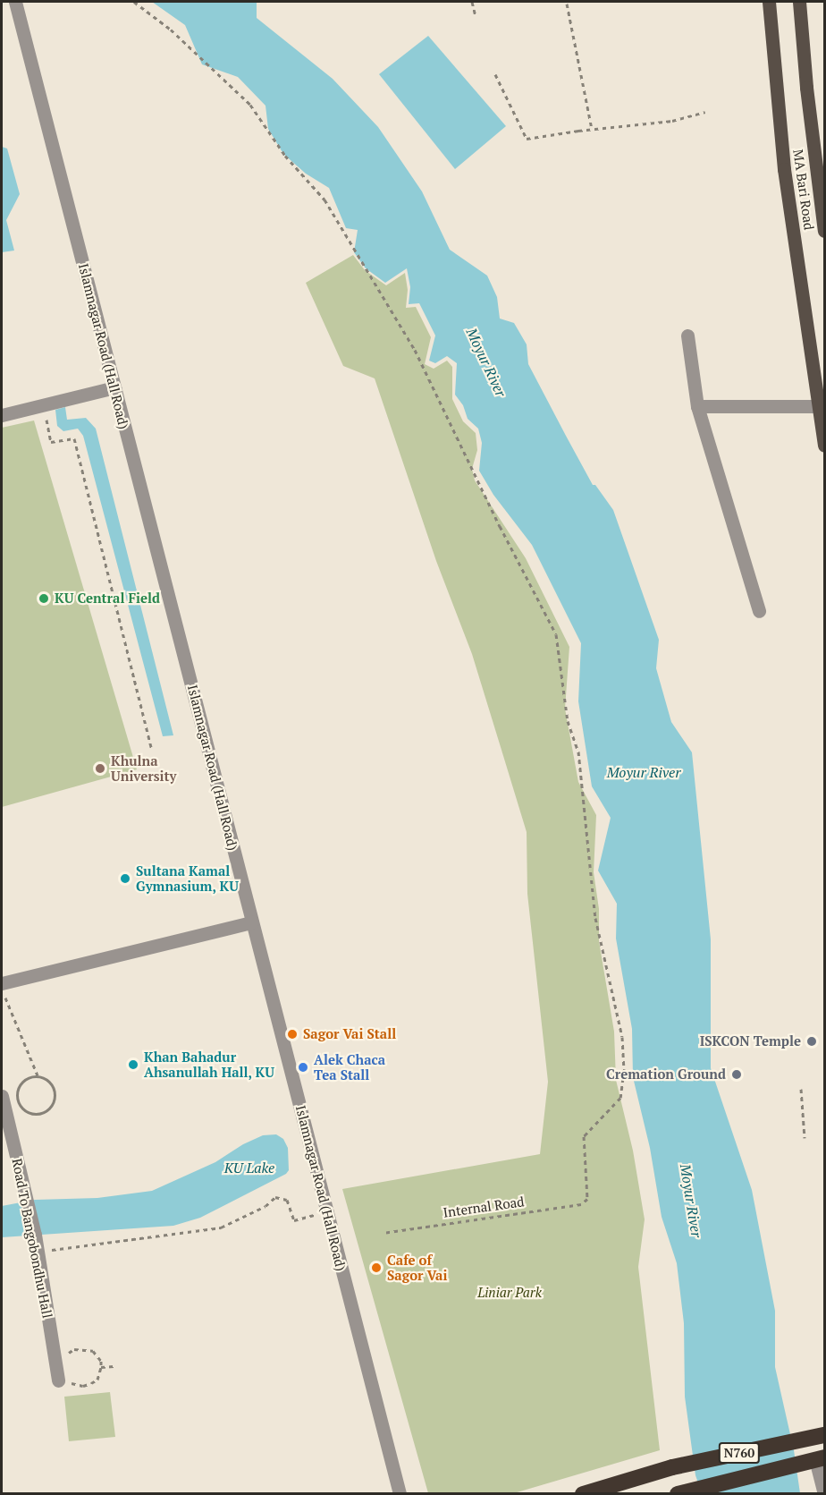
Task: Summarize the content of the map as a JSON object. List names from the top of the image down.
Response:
{
  "streets": {
    "highway": ["N760"],
    "main road": ["MA Bari Road"],
    "street": ["Islamnagar Road (Hall Road)", "Road To Bangobondhu Hall"],
    "path": ["Internal Road"]
  },
  "water": ["Moyur River", "KU Lake"],
  "parks": ["Liniar Park"],
  "places": [
    "KU Central Field",
    "Khulna University",
    "Sultana Kamal Gymnasium, KU",
    "Sagor Vai Stall",
    "ISKCON Temple",
    "Khan Bahadur Ahsanullah Hall, KU",
    "Alek Chaca Tea Stall",
    "Cremation Ground",
    "Cafe of Sagor Vai"
  ]
}
